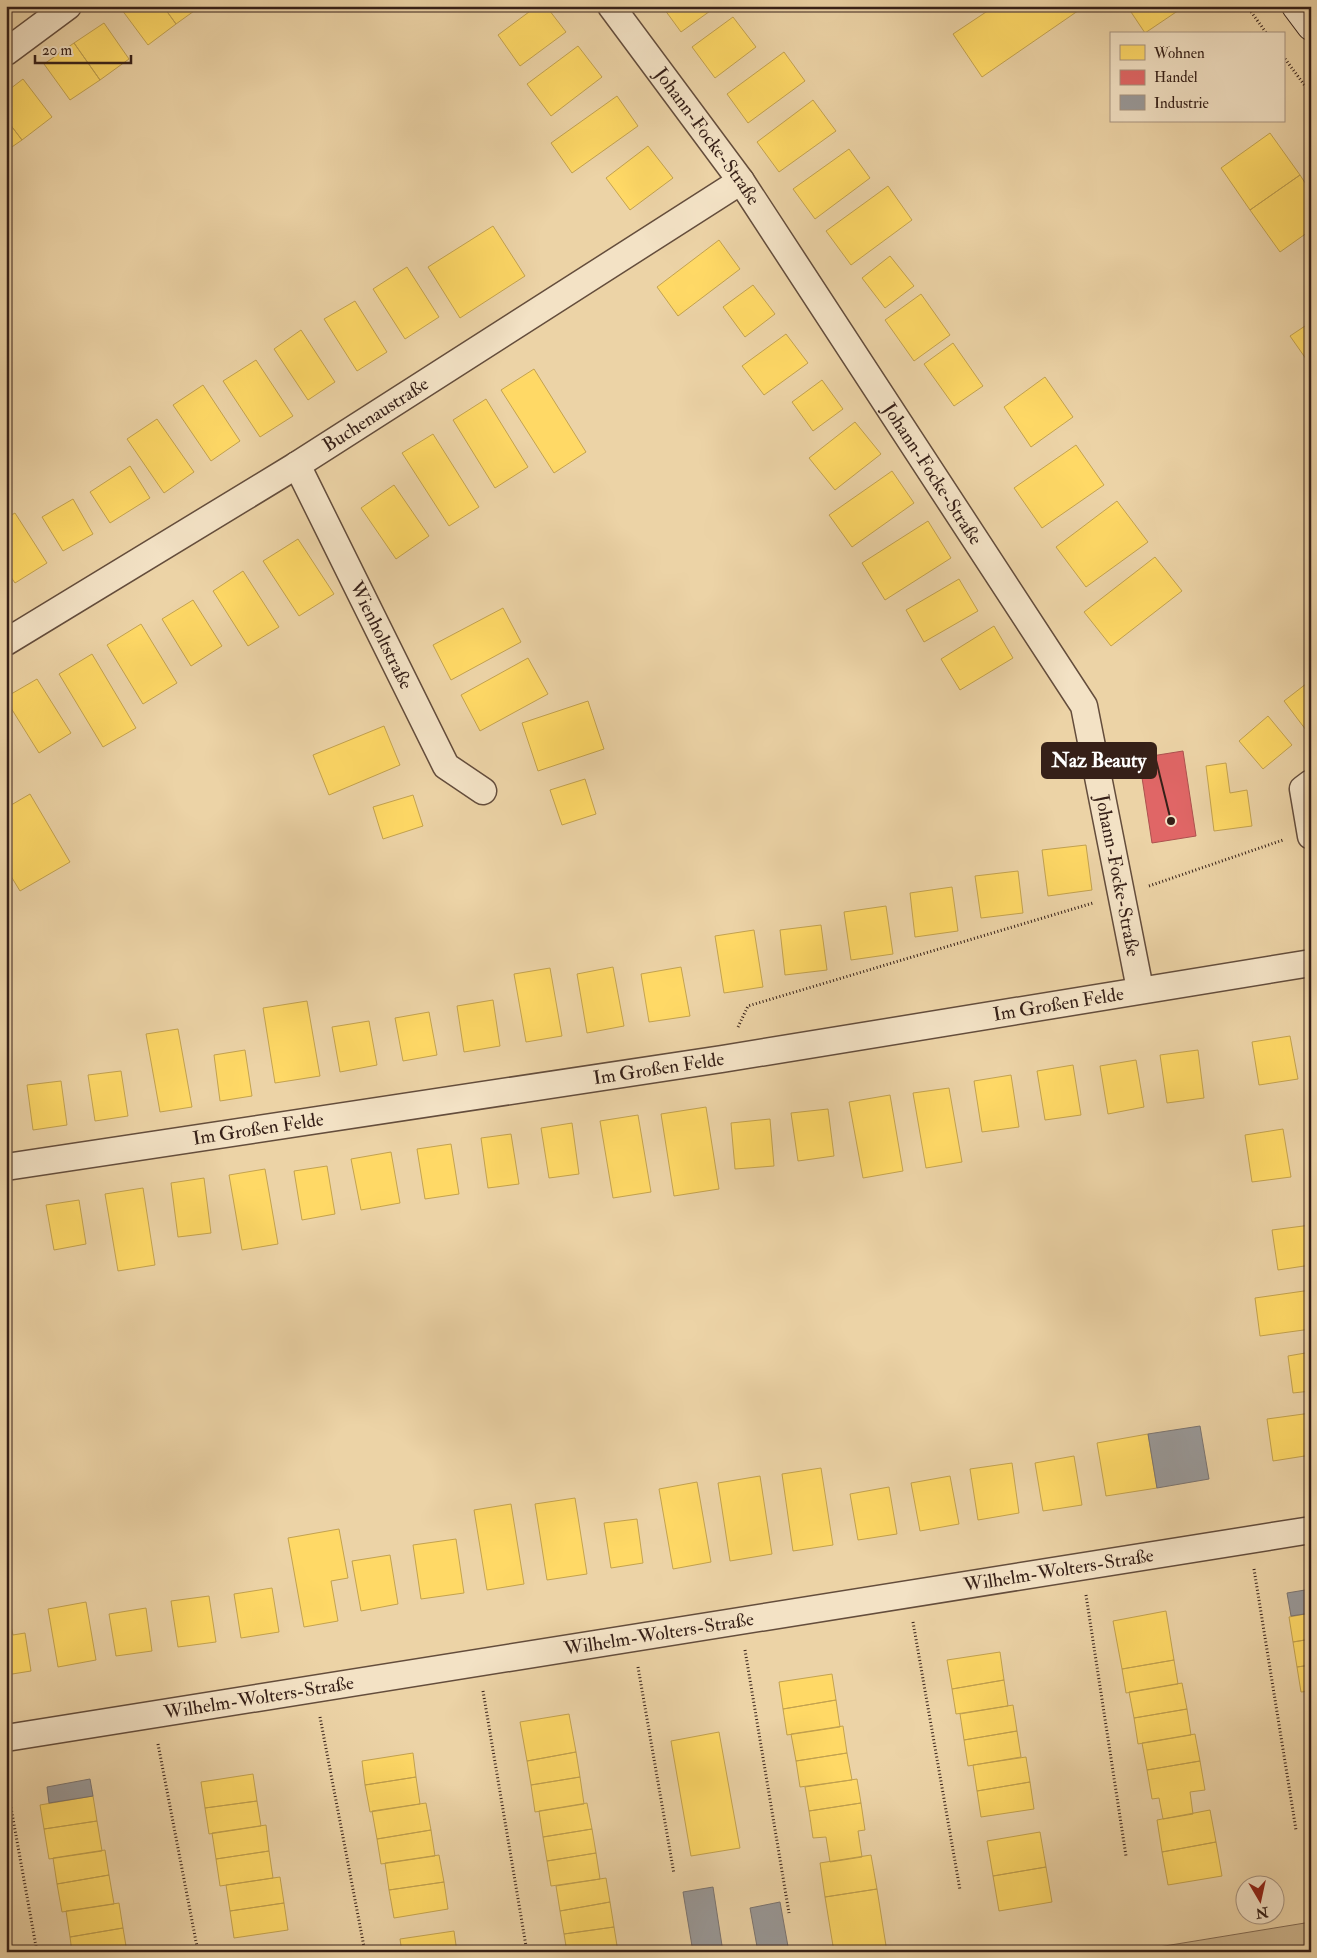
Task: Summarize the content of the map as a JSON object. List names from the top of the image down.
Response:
{
  "streets": {
    "street": [
      "Johann-Focke-Straße",
      "Buchenaustraße",
      "Wienholtstraße",
      "Im Großen Felde",
      "Wilhelm-Wolters-Straße"
    ]
  },
  "crossings": [
    ["Johann-Focke-Straße", "Buchenaustraße"],
    ["Johann-Focke-Straße", "Im Großen Felde"],
    ["Buchenaustraße", "Wienholtstraße"]
  ],
  "places": ["Naz Beauty"],
  "legend": ["Wohnen", "Handel", "Industrie"],
  "scale_bar": "20 m",
  "north": "bottom"
}
